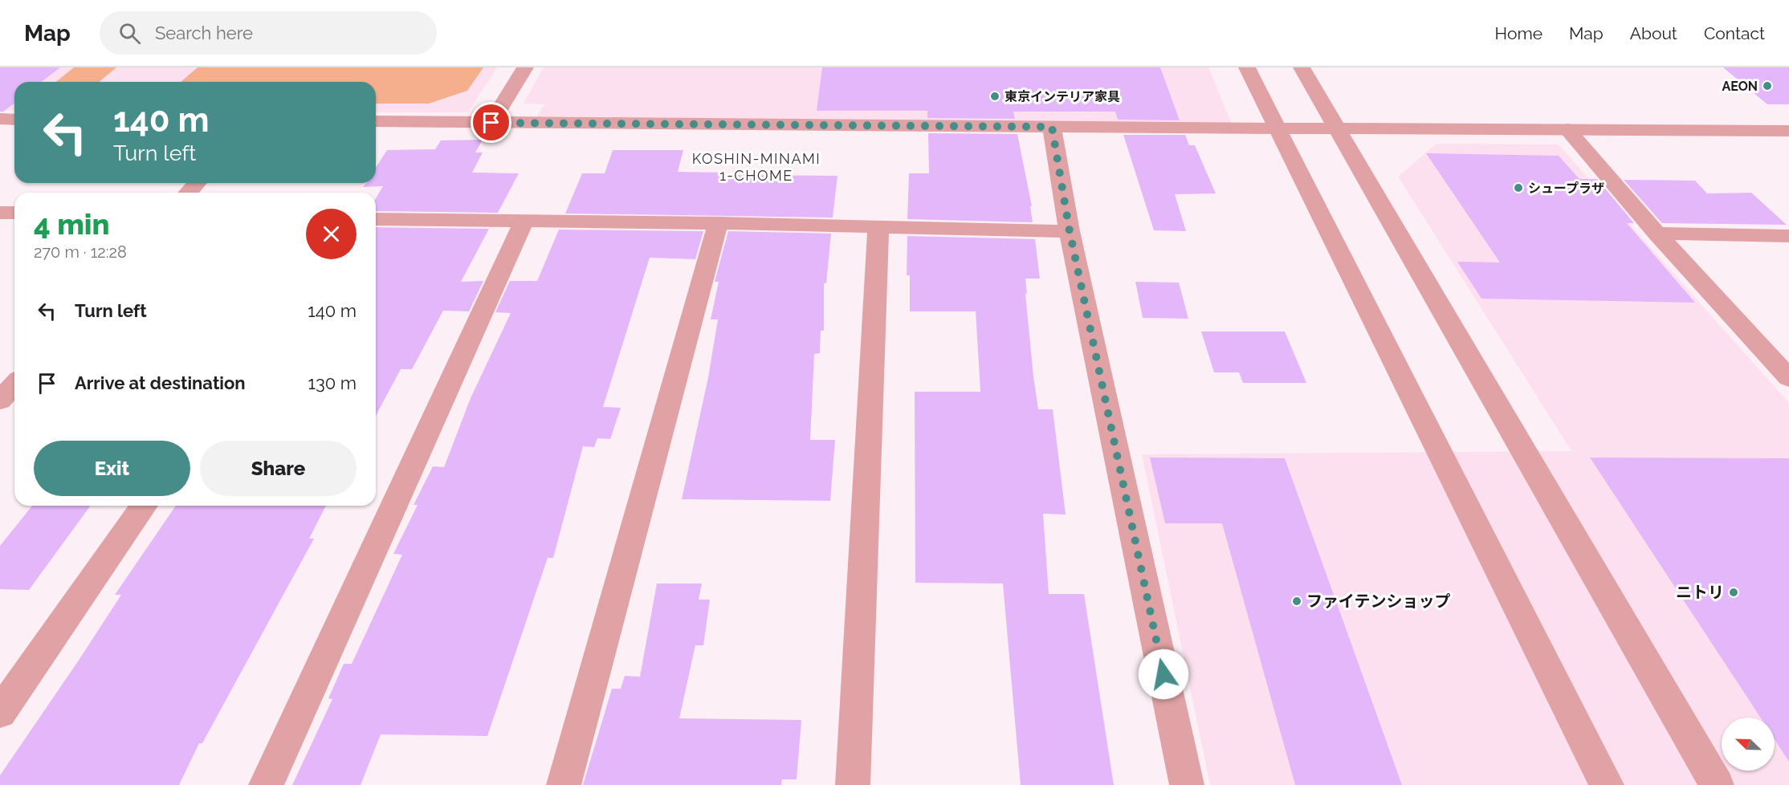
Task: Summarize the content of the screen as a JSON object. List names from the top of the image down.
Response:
{
  "districts": ["KOSHIN-MINAMI 1-CHOME"],
  "places": [
    "AEON",
    "東京インテリア家具",
    "シュープラザ",
    "ニトリ",
    "ファイテンショップ"
  ],
  "north": "top left",
  "page": {
    "header": "Map",
    "search": "Search here",
    "nav": [
      "Home",
      "Map",
      "About",
      "Contact"
    ],
    "turn": ["140 m", "Turn left"],
    "heading": ["4 min", "270 m · 12:28"],
    "list": [
      {
        "name": "Turn left",
        "value": "140 m"
      },
      {
        "name": "Arrive at destination",
        "value": "130 m"
      }
    ],
    "buttons": ["Exit", "Share"]
  }
}
